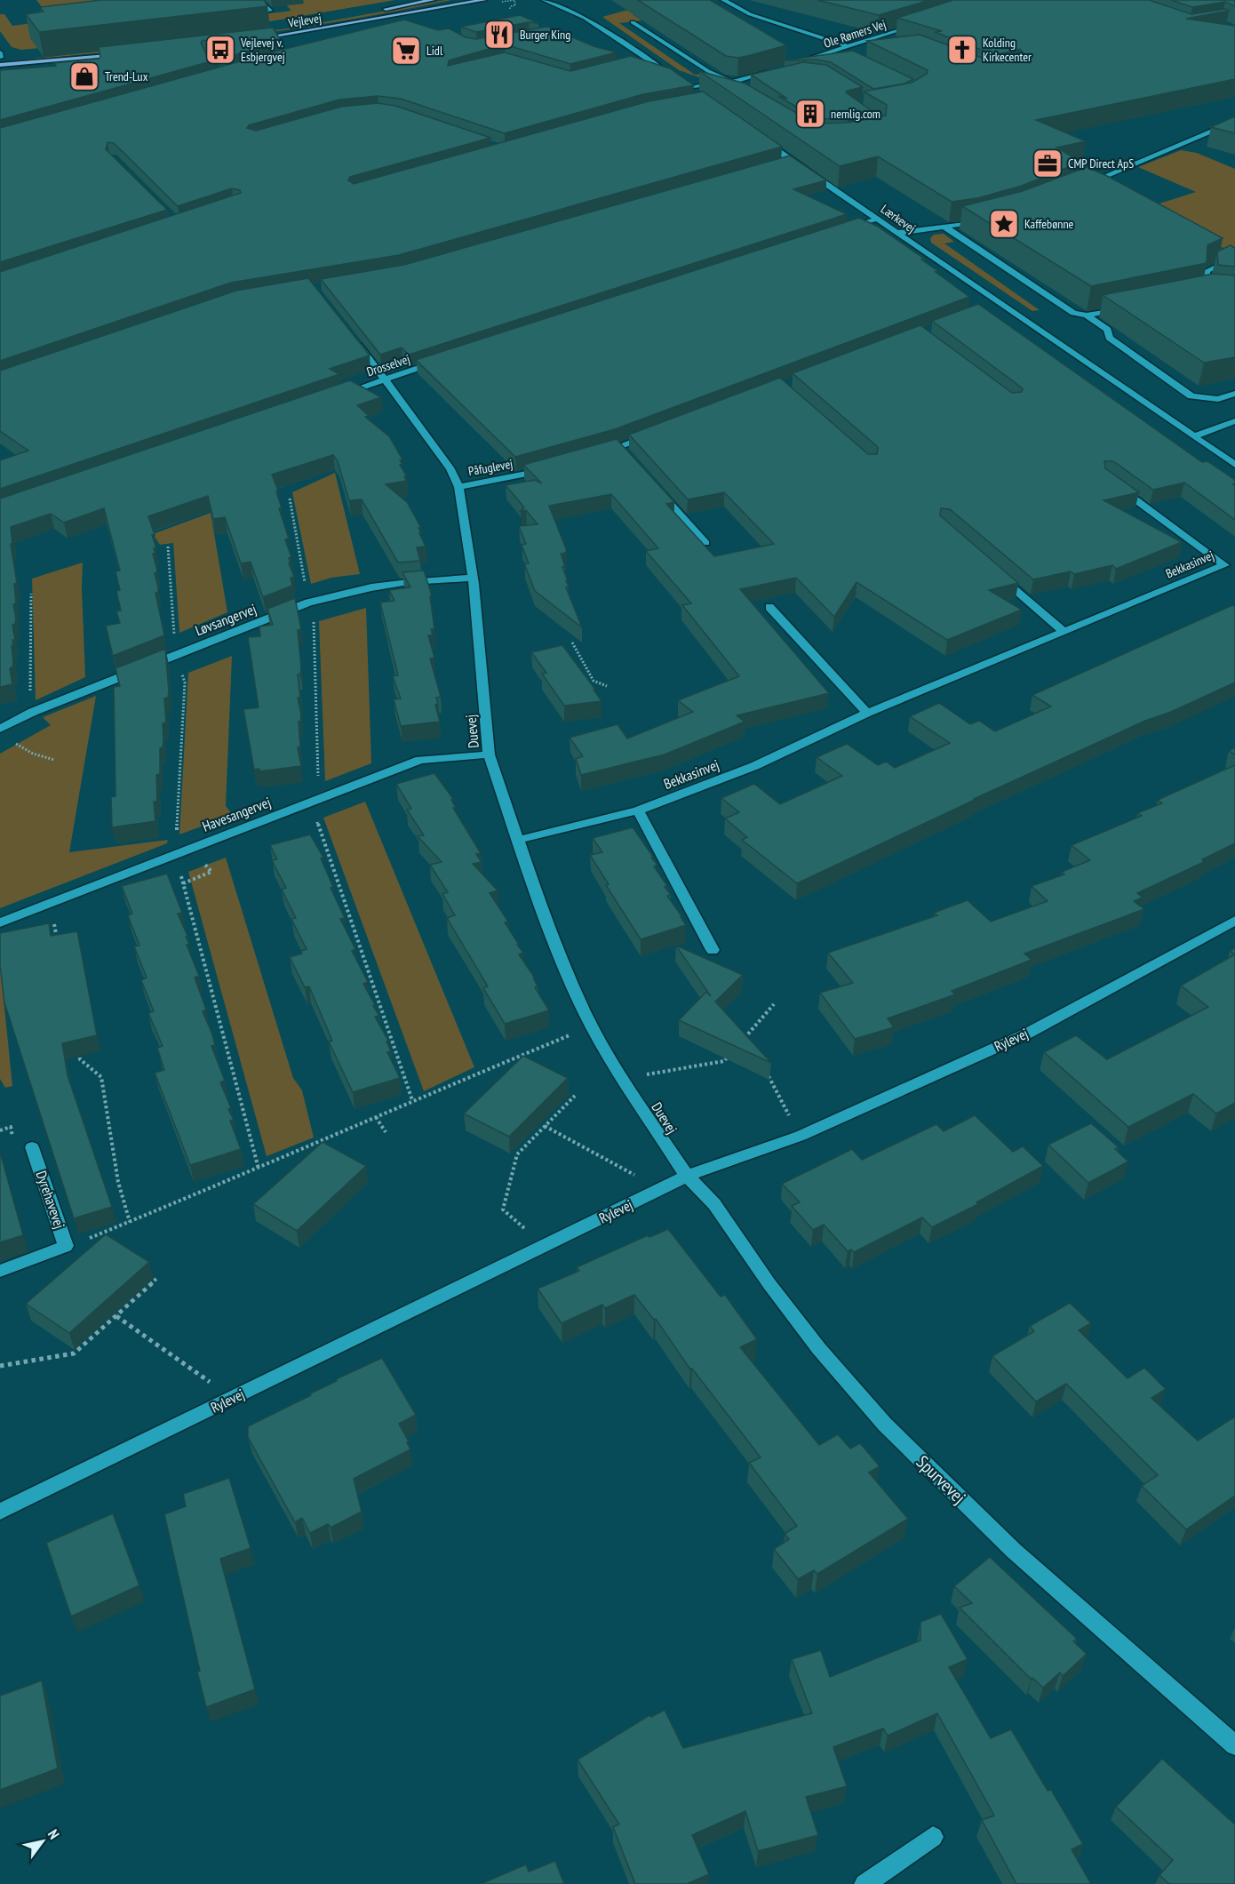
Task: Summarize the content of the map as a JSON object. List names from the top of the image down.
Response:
{
  "streets": {
    "main road": ["Vejlevej"],
    "street": [
      "Ole Rømers Vej",
      "Lærkevej",
      "Drosselvej",
      "Påfuglevej",
      "Bekkasinvej",
      "Løvsangervej",
      "Duevej",
      "Havesangervej",
      "Rylevej",
      "Dyrehavevej",
      "Spurvevej"
    ]
  },
  "crossings": [
    ["Drosselvej", "Duevej"],
    ["Påfuglevej", "Duevej"],
    ["Bekkasinvej", "Duevej"],
    ["Løvsangervej", "Duevej"],
    ["Duevej", "Havesangervej"],
    ["Duevej", "Rylevej"],
    ["Duevej", "Spurvevej"],
    ["Rylevej", "Spurvevej"]
  ],
  "places": {
    "restaurant": ["Burger King"],
    "bus stop": ["Vejlevej v. Esbjergvej"],
    "church": ["Kolding Kirkecenter"],
    "supermarket": ["Lidl"],
    "shop": ["Trend-Lux"],
    "building": ["nemlig.com"],
    "office": ["CMP Direct ApS"],
    "place": ["Kaffebønne"]
  },
  "north": "top right"
}
